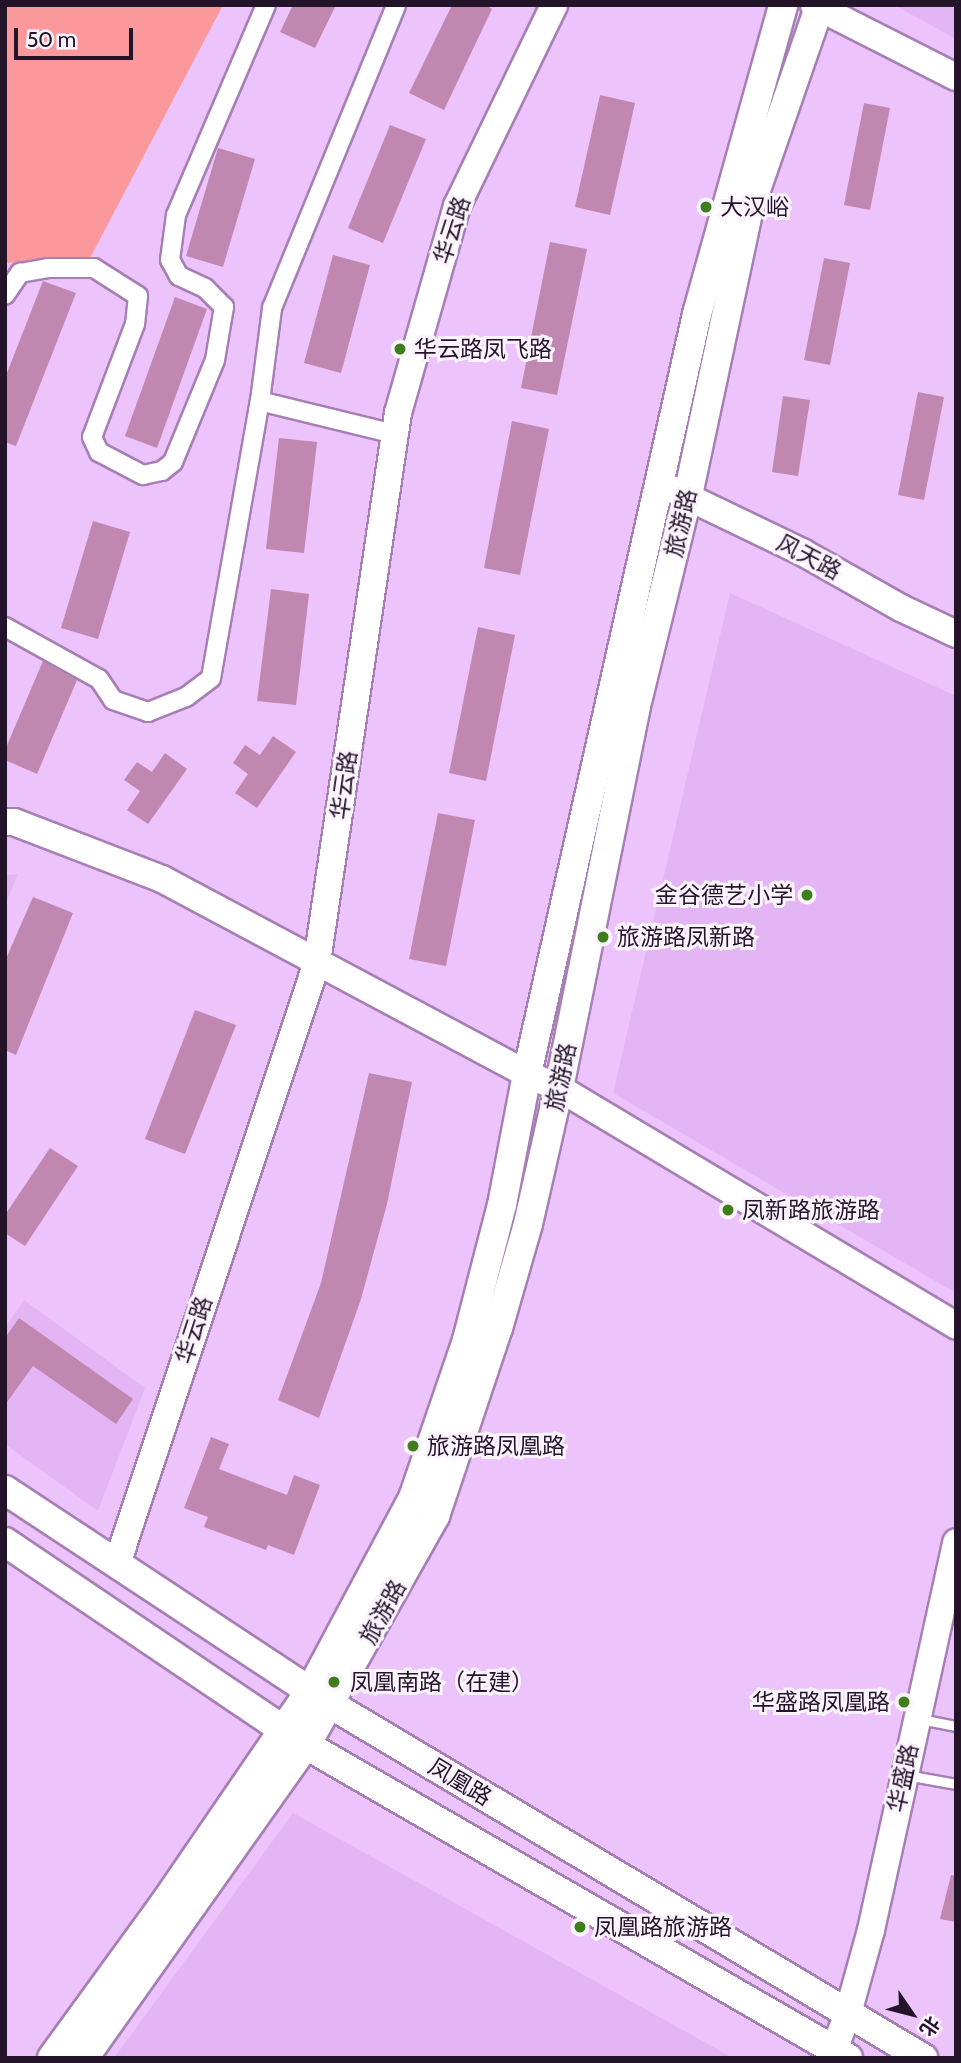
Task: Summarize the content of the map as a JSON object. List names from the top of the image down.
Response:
{
  "streets": {
    "main road": ["旅游路", "凤凰路"],
    "street": ["华云路", "风天路", "华盛路"]
  },
  "crossings": [
    ["华云路", "凤凰路"],
    ["旅游路", "风天路"],
    ["旅游路", "凤凰路"],
    ["华盛路", "凤凰路"]
  ],
  "places": [
    "大汉峪",
    "华云路凤飞路",
    "金谷德艺小学",
    "旅游路凤新路",
    "凤新路旅游路",
    "旅游路凤凰路",
    "凤凰南路（在建）",
    "华盛路凤凰路",
    "凤凰路旅游路"
  ],
  "scale_bar": "50 m",
  "north": "bottom right"
}
